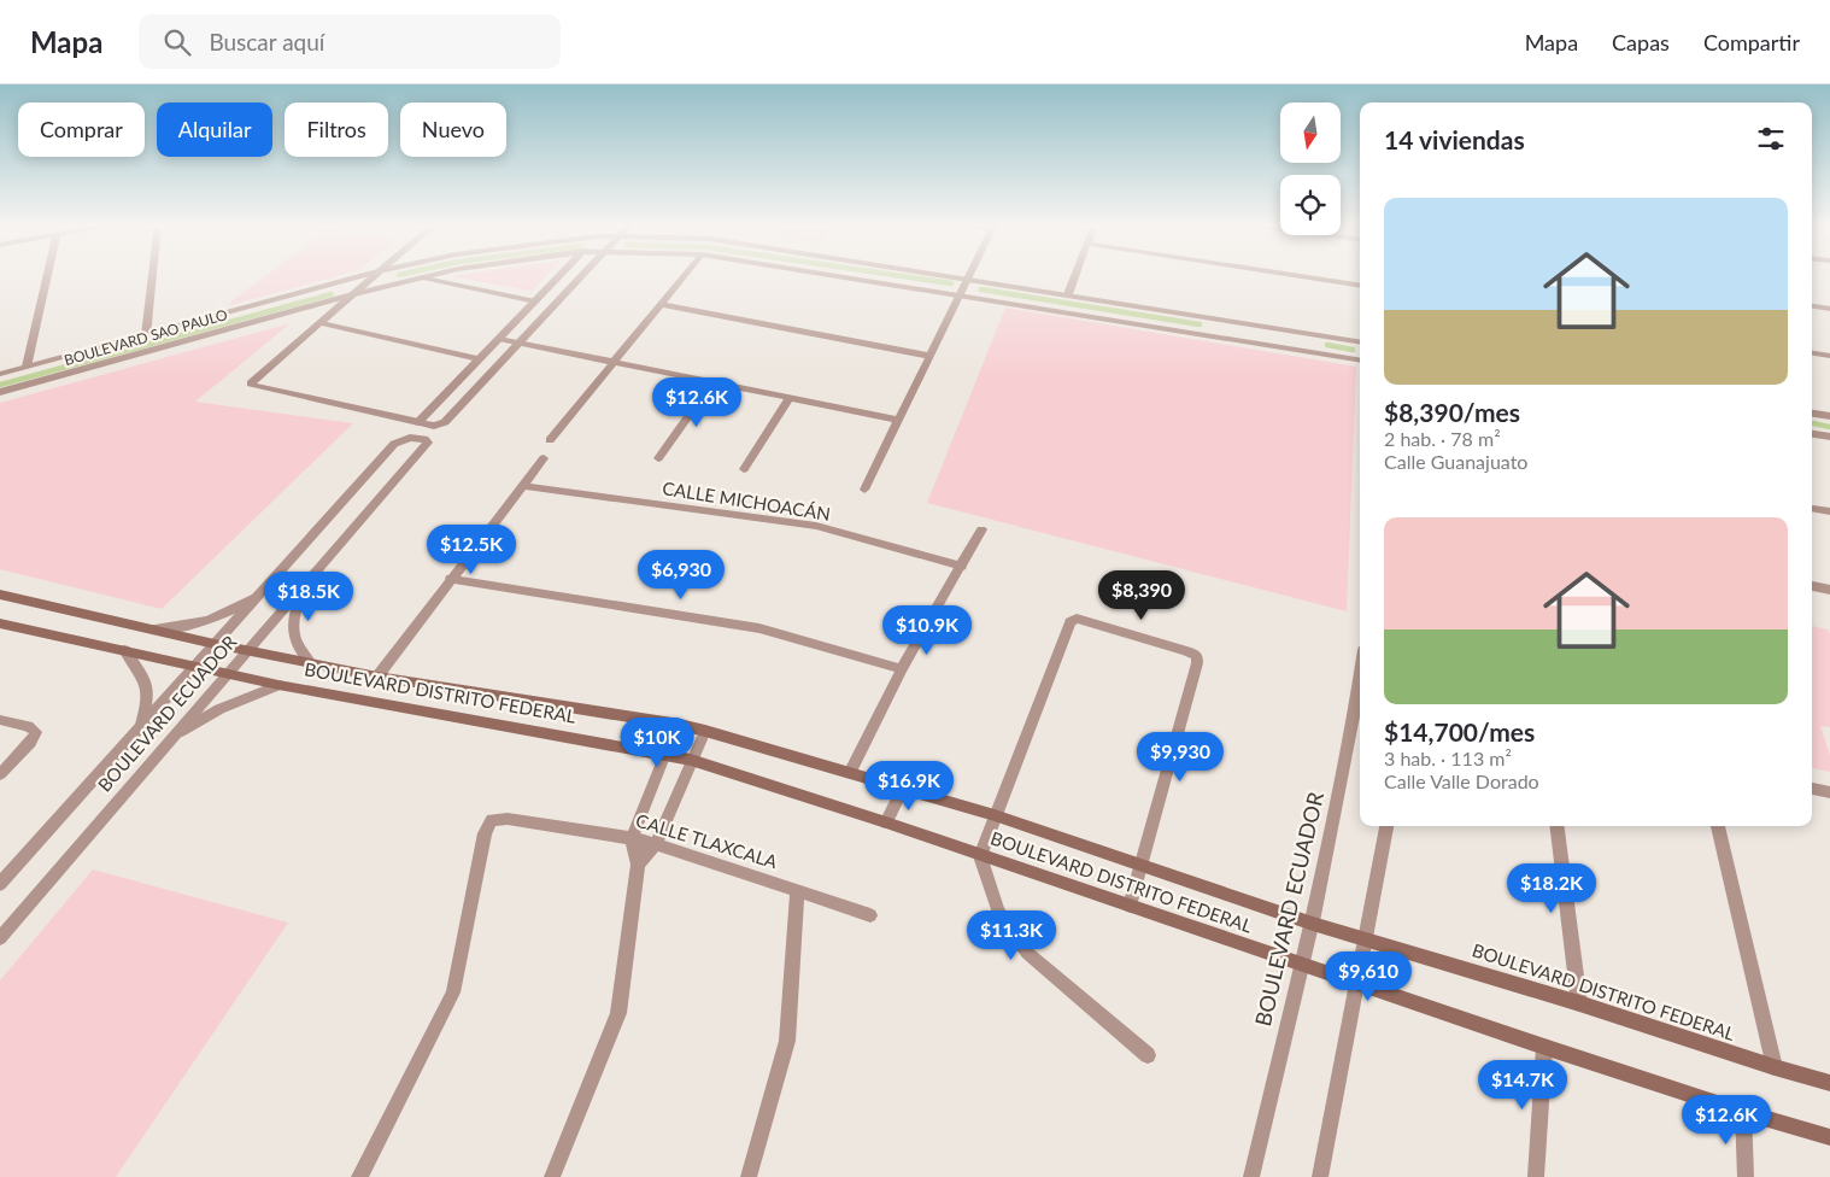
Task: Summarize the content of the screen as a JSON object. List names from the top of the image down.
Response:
{
  "streets": {
    "main road": ["BOULEVARD DISTRITO FEDERAL"],
    "street": [
      "BOULEVARD SAO PAULO",
      "CALLE MICHOACÁN",
      "BOULEVARD ECUADOR",
      "CALLE TLAXCALA"
    ]
  },
  "crossings": [
    ["BOULEVARD DISTRITO FEDERAL", "BOULEVARD ECUADOR"]
  ],
  "north": "bottom",
  "page": {
    "header": "Mapa",
    "search": "Buscar aquí",
    "nav": ["Mapa", "Capas", "Compartir"],
    "chip": [
      "Comprar",
      "Alquilar",
      "Filtros",
      "Nuevo"
    ],
    "heading": "14 viviendas",
    "list": [
      {
        "name": "$8,390/mes",
        "note": "2 hab. · 78 m² · Calle Guanajuato"
      },
      {
        "name": "$14,700/mes",
        "note": "3 hab. · 113 m² · Calle Valle Dorado"
      }
    ],
    "price": [
      "$12.6K",
      "$12.5K",
      "$6,930",
      "$8,390",
      "$18.5K",
      "$10.9K",
      "$10K",
      "$9,930",
      "$16.9K",
      "$18.2K",
      "$11.3K",
      "$9,610",
      "$14.7K",
      "$12.6K"
    ]
  }
}
